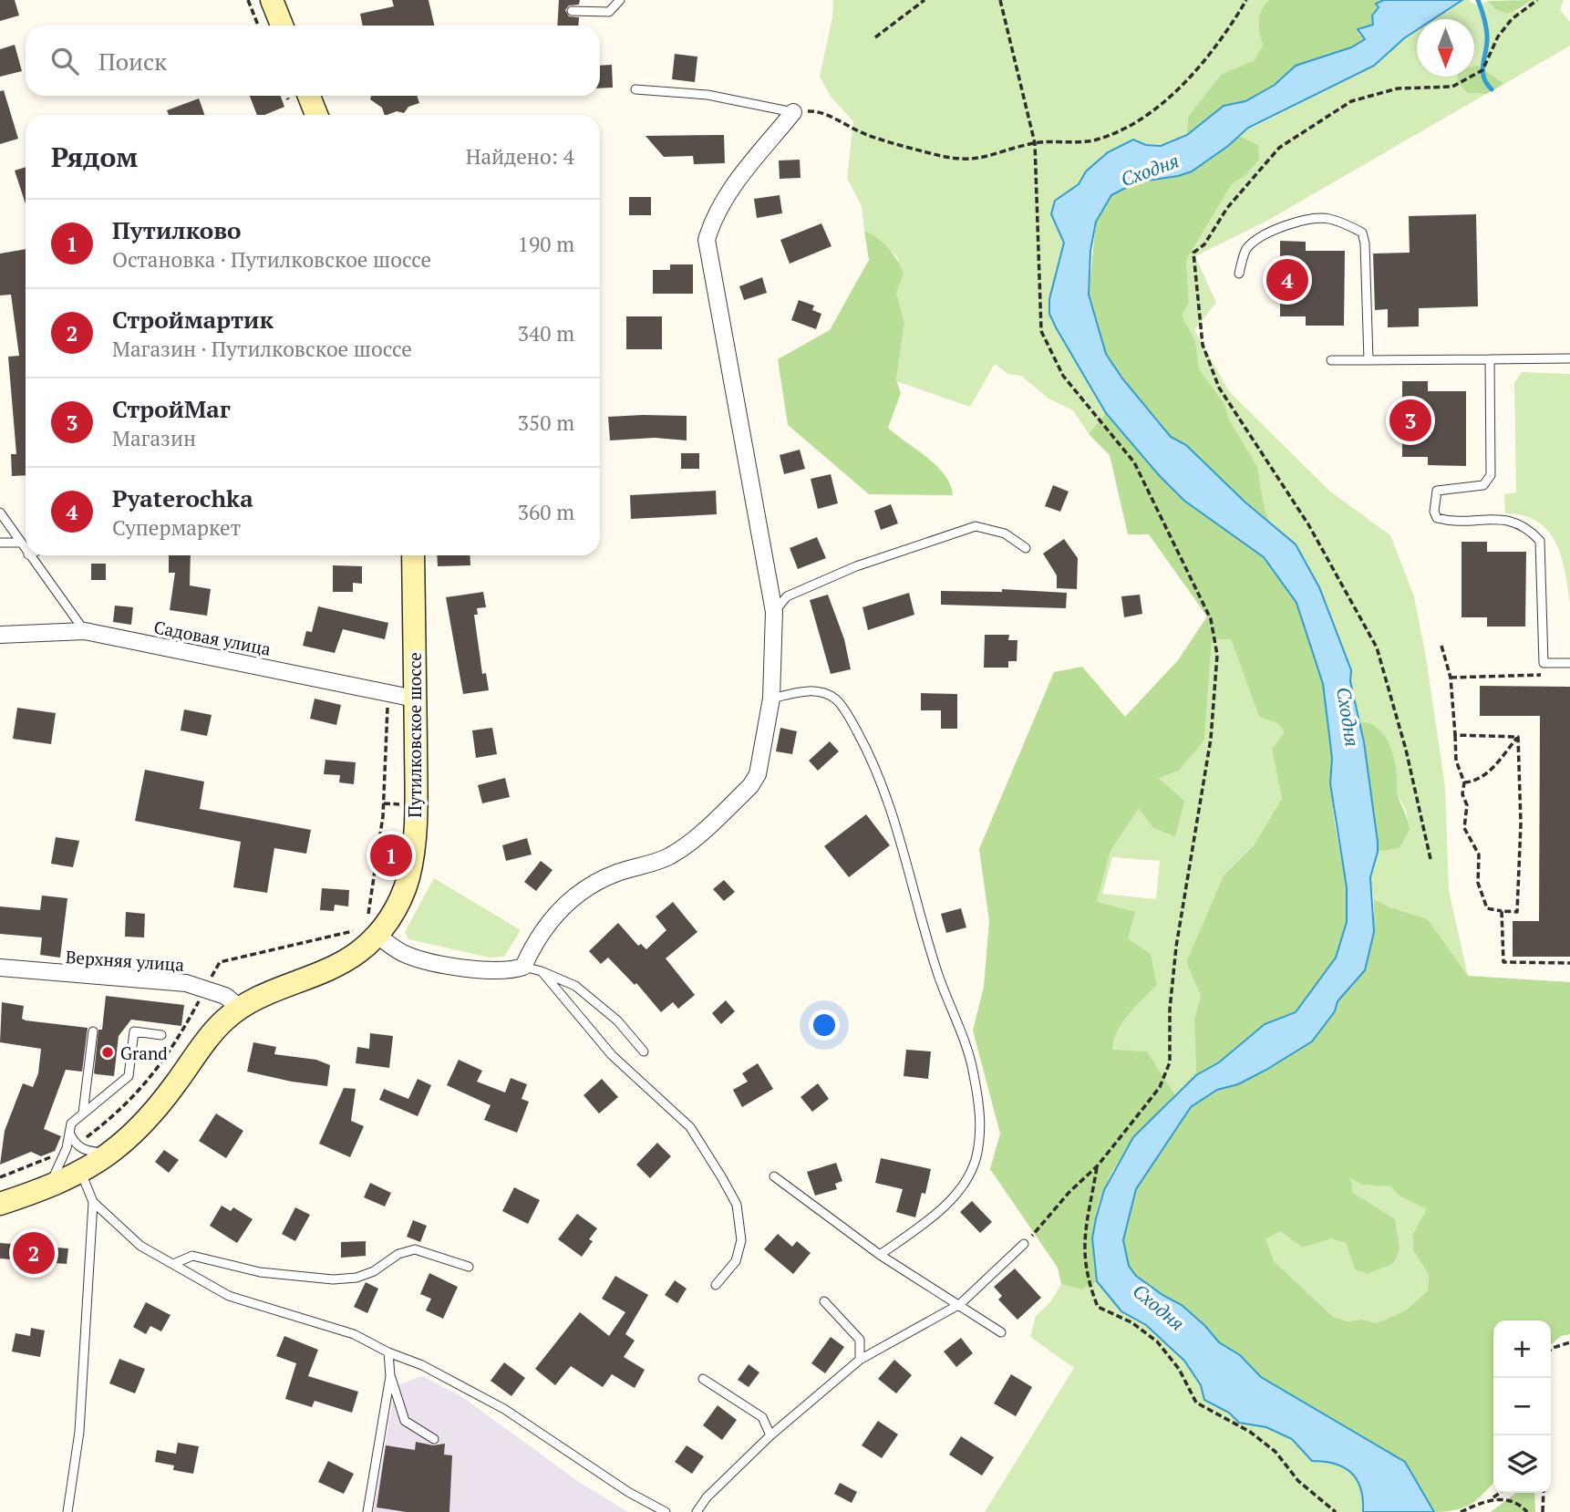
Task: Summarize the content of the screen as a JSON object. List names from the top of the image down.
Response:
{
  "streets": {
    "main road": ["Путилковское шоссе"],
    "street": ["Садовая улица", "Верхняя улица"]
  },
  "crossings": [
    ["Садовая улица", "Путилковское шоссе"],
    ["Путилковское шоссе", "Верхняя улица"]
  ],
  "water": ["Сходня"],
  "places": ["Grand"],
  "north": "bottom",
  "page": {
    "search": "Поиск",
    "heading": ["Рядом", "Найдено: 4"],
    "list": [
      {
        "mark": "1",
        "name": "Путилково",
        "note": "Остановка · Путилковское шоссе",
        "value": "190 m"
      },
      {
        "mark": "2",
        "name": "Строймартик",
        "note": "Магазин · Путилковское шоссе",
        "value": "340 m"
      },
      {
        "mark": "3",
        "name": "СтройМаг",
        "note": "Магазин",
        "value": "350 m"
      },
      {
        "mark": "4",
        "name": "Pyaterochka",
        "note": "Супермаркет",
        "value": "360 m"
      }
    ],
    "pins": [
      "4",
      "3",
      "1",
      "2"
    ],
    "map_buttons": ["+", "−"]
  }
}
